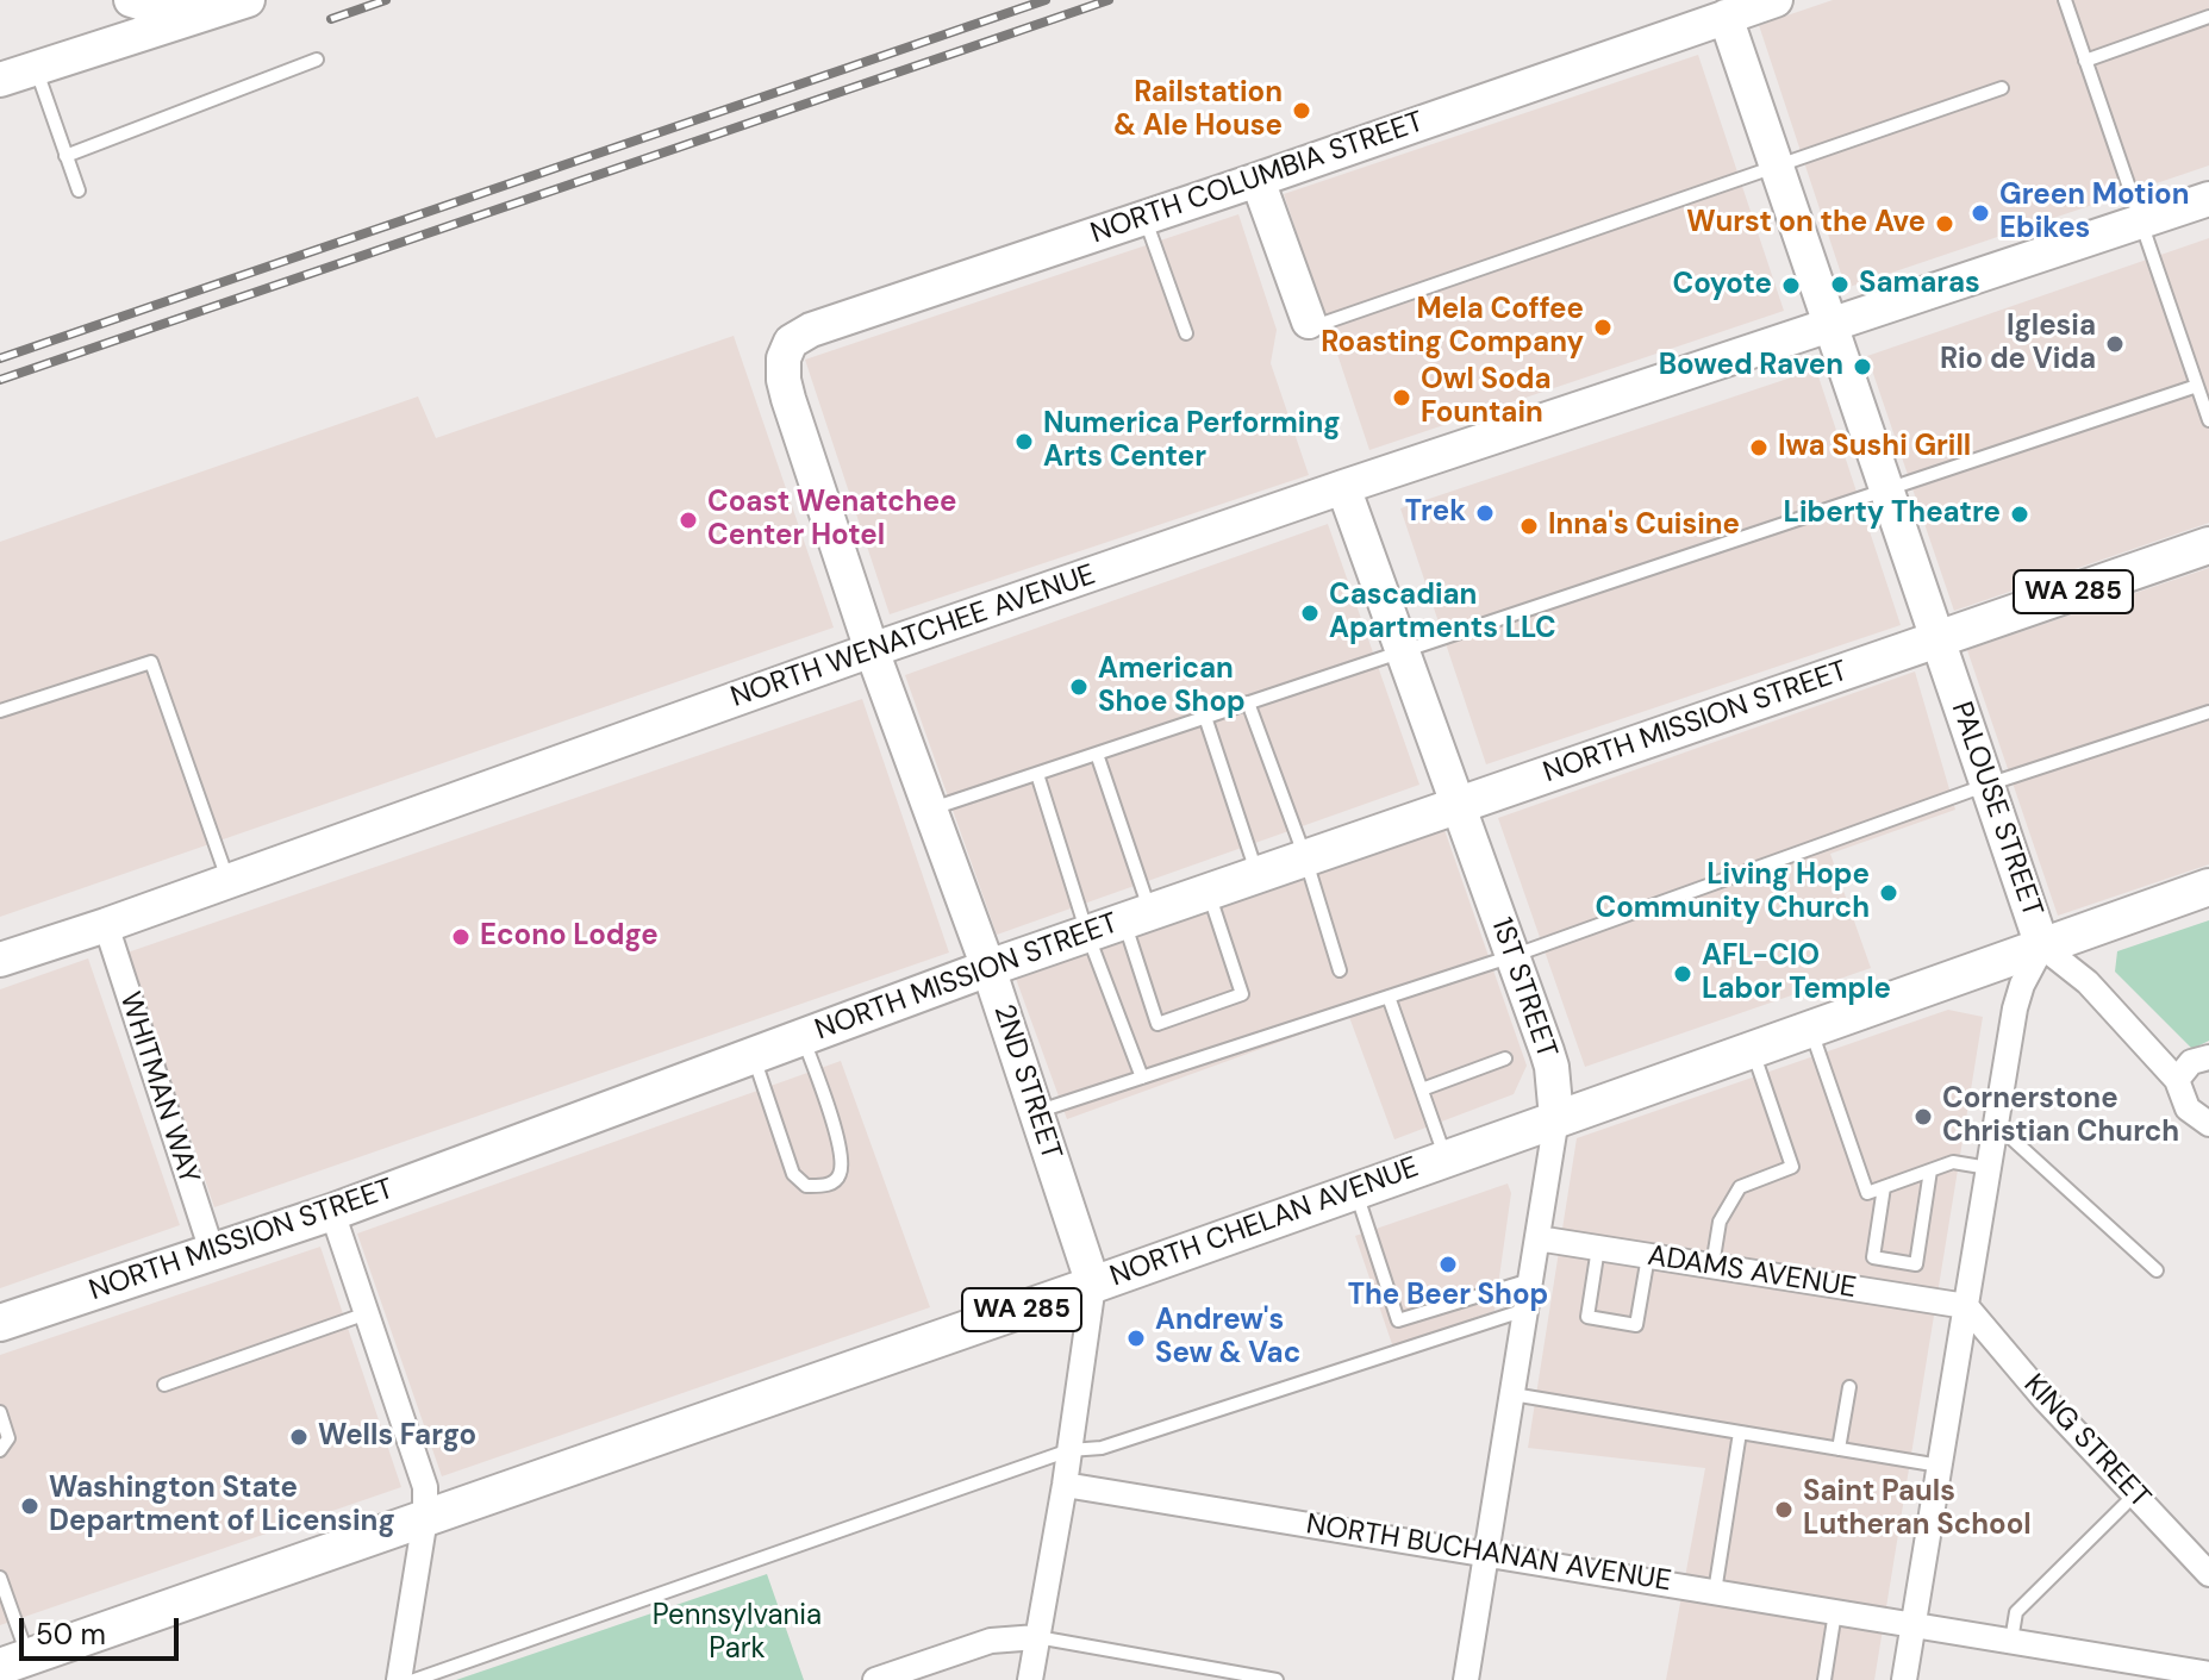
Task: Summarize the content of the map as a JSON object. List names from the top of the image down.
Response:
{
  "streets": {
    "main road": ["WA 285", "NORTH MISSION STREET", "NORTH CHELAN AVENUE"],
    "street": [
      "NORTH COLUMBIA STREET",
      "NORTH WENATCHEE AVENUE",
      "PALOUSE STREET",
      "1ST STREET",
      "2ND STREET",
      "WHITMAN WAY",
      "ADAMS AVENUE",
      "KING STREET",
      "NORTH BUCHANAN AVENUE"
    ]
  },
  "crossings": [
    ["NORTH COLUMBIA STREET", "PALOUSE STREET"],
    ["NORTH COLUMBIA STREET", "2ND STREET"],
    ["WA 285", "NORTH MISSION STREET"],
    ["WA 285", "PALOUSE STREET"],
    ["WA 285", "NORTH CHELAN AVENUE"],
    ["NORTH WENATCHEE AVENUE", "PALOUSE STREET"],
    ["NORTH WENATCHEE AVENUE", "1ST STREET"],
    ["NORTH WENATCHEE AVENUE", "2ND STREET"],
    ["NORTH WENATCHEE AVENUE", "WHITMAN WAY"],
    ["NORTH MISSION STREET", "PALOUSE STREET"],
    ["NORTH MISSION STREET", "1ST STREET"],
    ["NORTH MISSION STREET", "2ND STREET"],
    ["NORTH MISSION STREET", "WHITMAN WAY"],
    ["PALOUSE STREET", "NORTH CHELAN AVENUE"],
    ["PALOUSE STREET", "ADAMS AVENUE"],
    ["PALOUSE STREET", "KING STREET"],
    ["PALOUSE STREET", "NORTH BUCHANAN AVENUE"],
    ["1ST STREET", "NORTH CHELAN AVENUE"],
    ["1ST STREET", "ADAMS AVENUE"],
    ["1ST STREET", "NORTH BUCHANAN AVENUE"],
    ["2ND STREET", "NORTH CHELAN AVENUE"],
    ["2ND STREET", "NORTH BUCHANAN AVENUE"],
    ["ADAMS AVENUE", "KING STREET"]
  ],
  "parks": ["Pennsylvania Park"],
  "places": [
    "Railstation & Ale House",
    "Green Motion Ebikes",
    "Wurst on the Ave",
    "Samaras",
    "Coyote",
    "Mela Coffee Roasting Company",
    "Iglesia Rio de Vida",
    "Bowed Raven",
    "Owl Soda Fountain",
    "Numerica Performing Arts Center",
    "Iwa Sushi Grill",
    "Trek",
    "Liberty Theatre",
    "Coast Wenatchee Center Hotel",
    "Inna's Cuisine",
    "Cascadian Apartments LLC",
    "American Shoe Shop",
    "Living Hope Community Church",
    "Econo Lodge",
    "AFL-CIO Labor Temple",
    "Cornerstone Christian Church",
    "The Beer Shop",
    "Andrew's Sew & Vac",
    "Wells Fargo",
    "Washington State Department of Licensing",
    "Saint Pauls Lutheran School"
  ],
  "scale_bar": "50 m"
}
